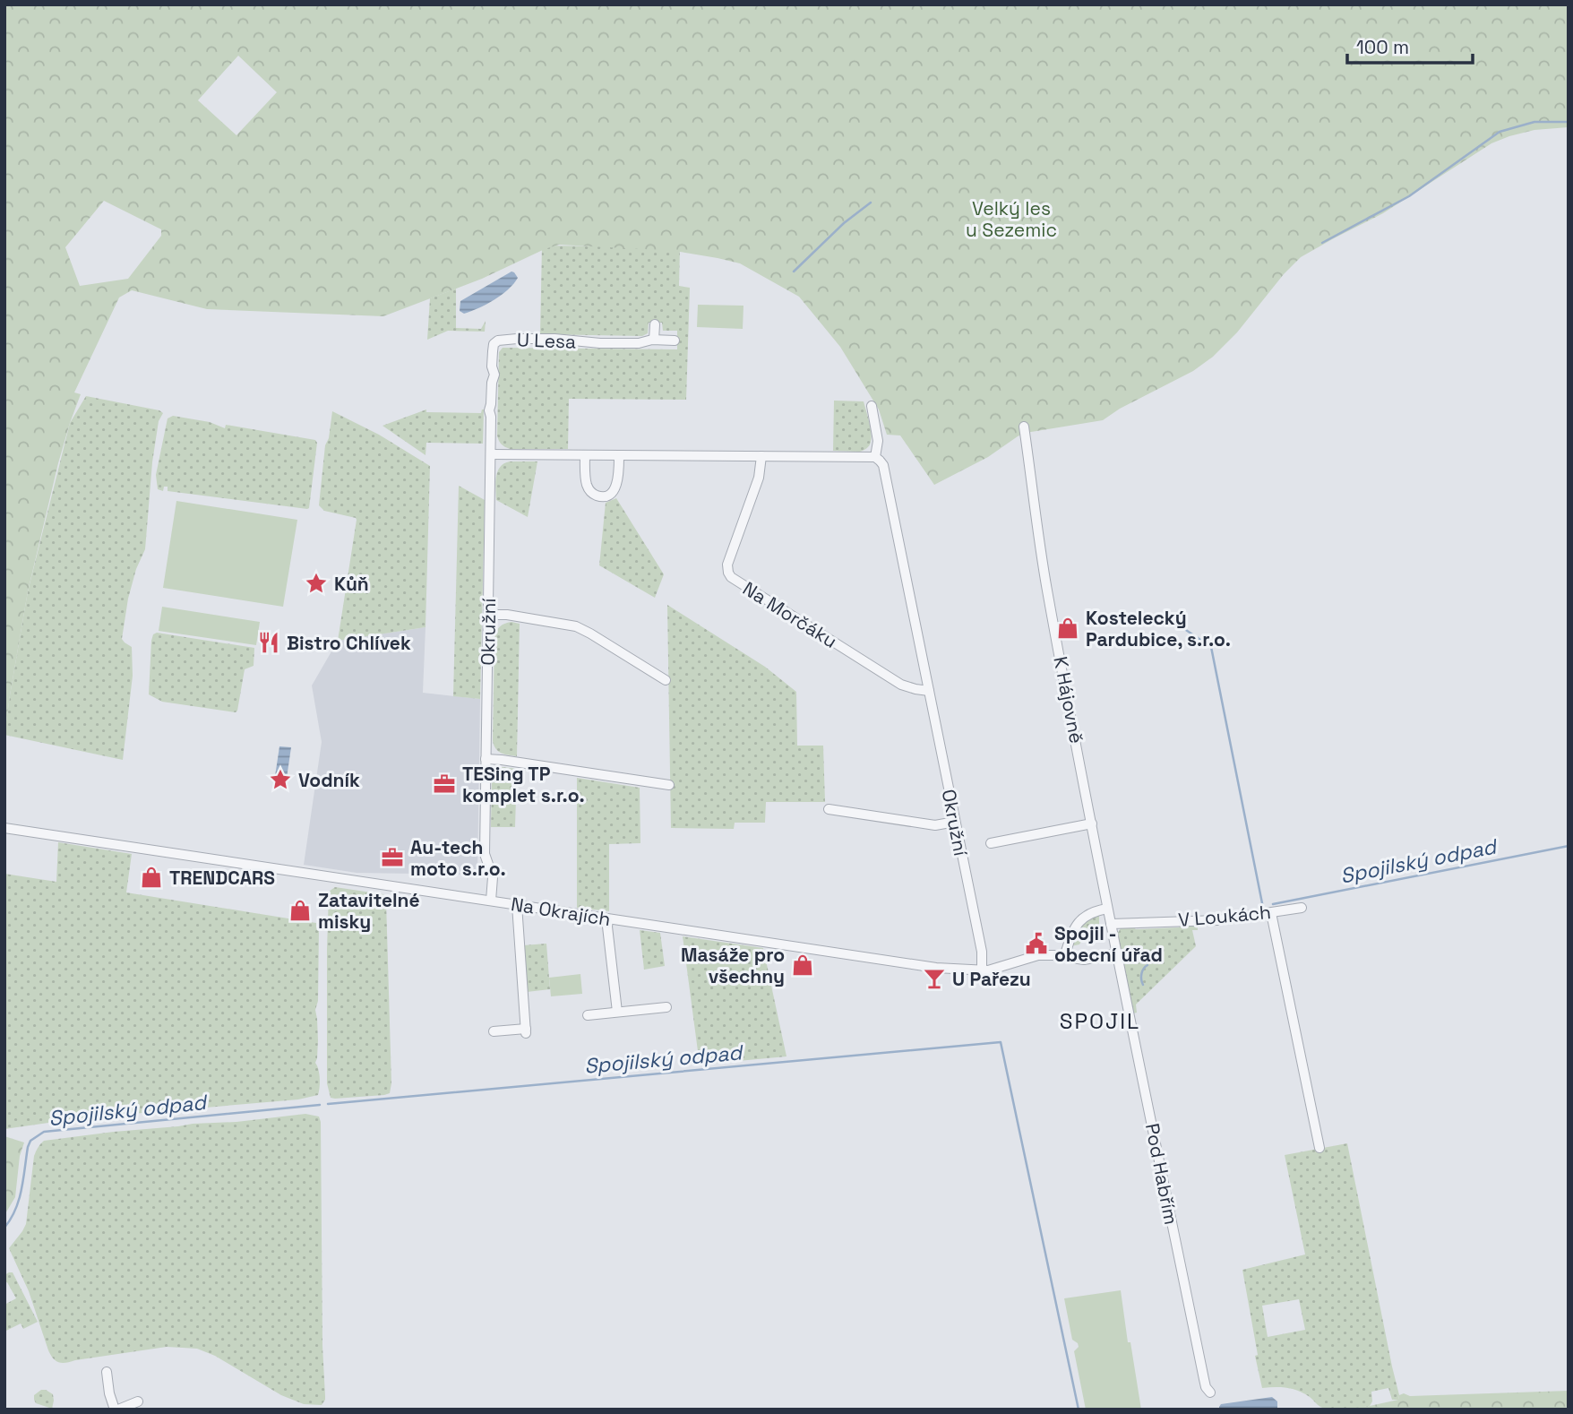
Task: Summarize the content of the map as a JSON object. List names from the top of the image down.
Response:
{
  "streets": {
    "street": [
      "U Lesa",
      "Na Morčáku",
      "Okružní",
      "K Hájovně",
      "Na Okrajích",
      "V Loukách",
      "Pod Habřím"
    ]
  },
  "crossings": [
    ["U Lesa", "Okružní"],
    ["Na Morčáku", "Okružní"],
    ["Okružní", "Na Okrajích"],
    ["K Hájovně", "Na Okrajích"],
    ["K Hájovně", "V Loukách"],
    ["K Hájovně", "Pod Habřím"],
    ["Na Okrajích", "Pod Habřím"]
  ],
  "districts": ["SPOJIL"],
  "water": ["Spojilský odpad"],
  "parks": ["Velký les u Sezemic"],
  "places": {
    "place": ["Kůň", "Vodník"],
    "shop": [
      "Kostelecký Pardubice, s.r.o.",
      "TRENDCARS",
      "Zatavitelné misky",
      "Masáže pro všechny"
    ],
    "restaurant": ["Bistro Chlívek"],
    "office": ["TESing TP komplet s.r.o.", "Au-tech moto s.r.o."],
    "public building": ["Spojil - obecní úřad"],
    "bar": ["U Pařezu"]
  },
  "scale_bar": "100 m"
}
